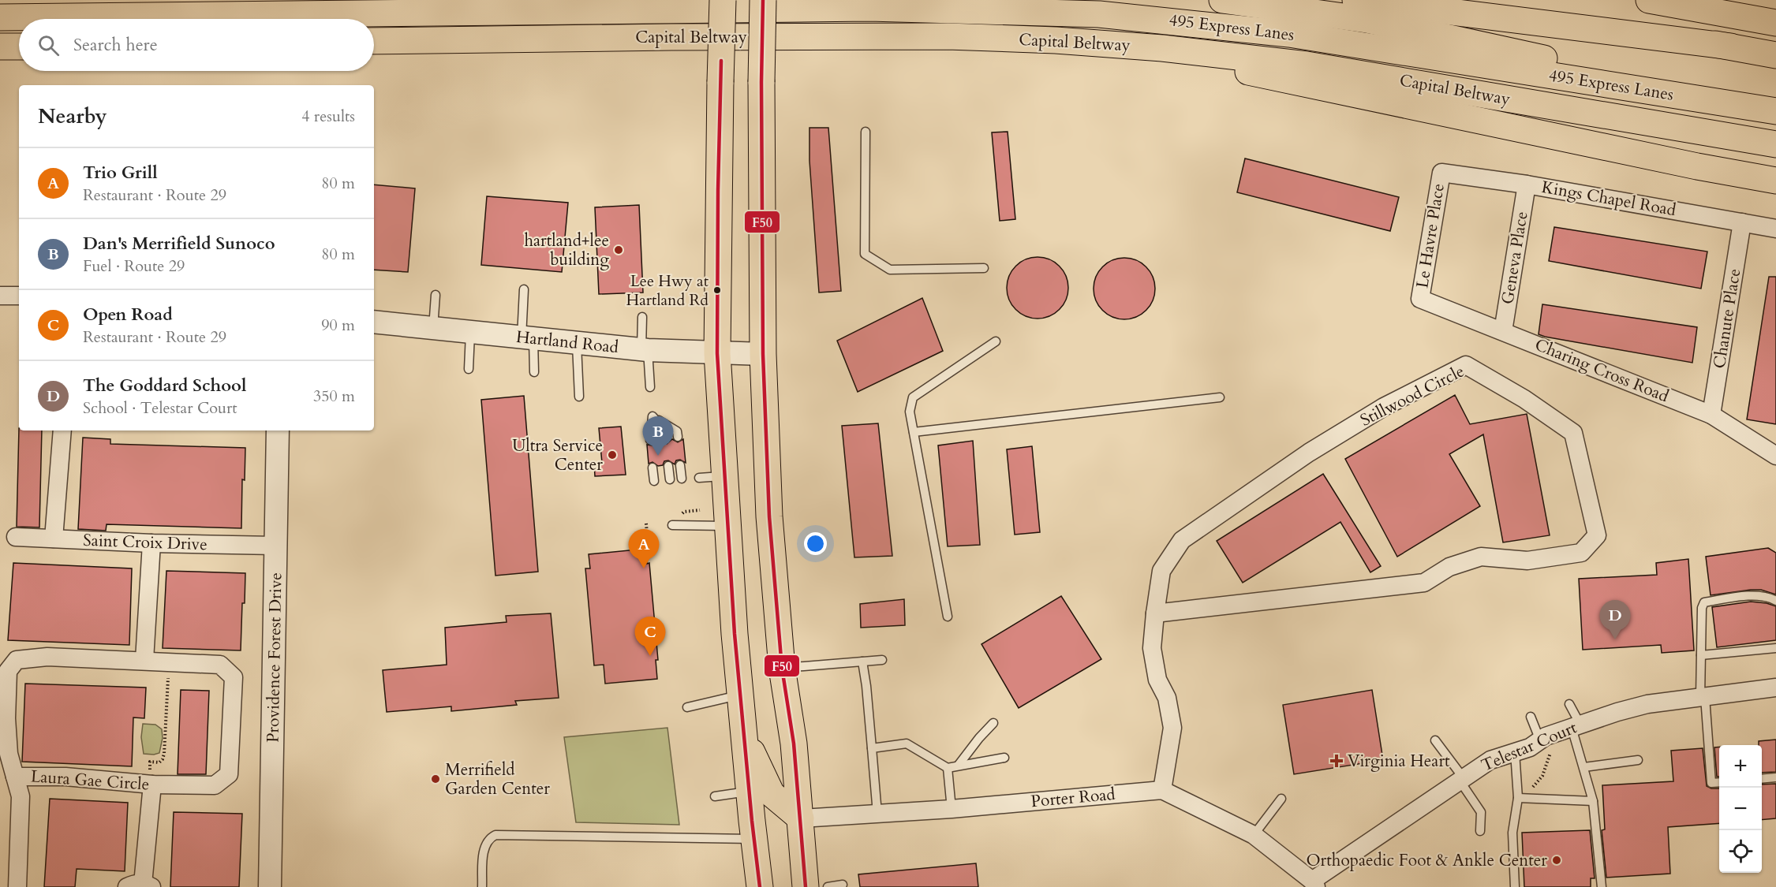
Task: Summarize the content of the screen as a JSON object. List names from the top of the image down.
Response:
{
  "streets": {
    "main road": ["495 Express Lanes", "Capital Beltway"],
    "street": [
      "Kings Chapel Road",
      "Le Havre Place",
      "Geneva Place",
      "Chanute Place",
      "Hartland Road",
      "Charing Cross Road",
      "Stillwood Circle",
      "Saint Croix Drive",
      "Providence Forest Drive",
      "Telestar Court",
      "Laura Gae Circle",
      "Porter Road"
    ]
  },
  "crossings": [
    ["Kings Chapel Road", "Le Havre Place"],
    ["Kings Chapel Road", "Geneva Place"],
    ["Kings Chapel Road", "Chanute Place"],
    ["Le Havre Place", "Charing Cross Road"],
    ["Geneva Place", "Charing Cross Road"],
    ["Chanute Place", "Charing Cross Road"],
    ["Stillwood Circle", "Porter Road"],
    ["Saint Croix Drive", "Providence Forest Drive"]
  ],
  "places": {
    "other": [
      "hartland+lee building",
      "Lee Hwy at Hartland Rd",
      "Ultra Service Center",
      "Merrifield Garden Center",
      "Orthopaedic Foot & Ankle Center"
    ],
    "health": ["Virginia Heart"]
  },
  "lines": ["transit line F50"],
  "page": {
    "search": "Search here",
    "heading": ["Nearby", "4 results"],
    "list": [
      {
        "mark": "A",
        "name": "Trio Grill",
        "note": "Restaurant · Route 29",
        "value": "80 m"
      },
      {
        "mark": "B",
        "name": "Dan's Merrifield Sunoco",
        "note": "Fuel · Route 29",
        "value": "80 m"
      },
      {
        "mark": "C",
        "name": "Open Road",
        "note": "Restaurant · Route 29",
        "value": "90 m"
      },
      {
        "mark": "D",
        "name": "The Goddard School",
        "note": "School · Telestar Court",
        "value": "350 m"
      }
    ],
    "pins": [
      "B",
      "A",
      "D",
      "C"
    ],
    "map_buttons": ["+", "−"]
  }
}
